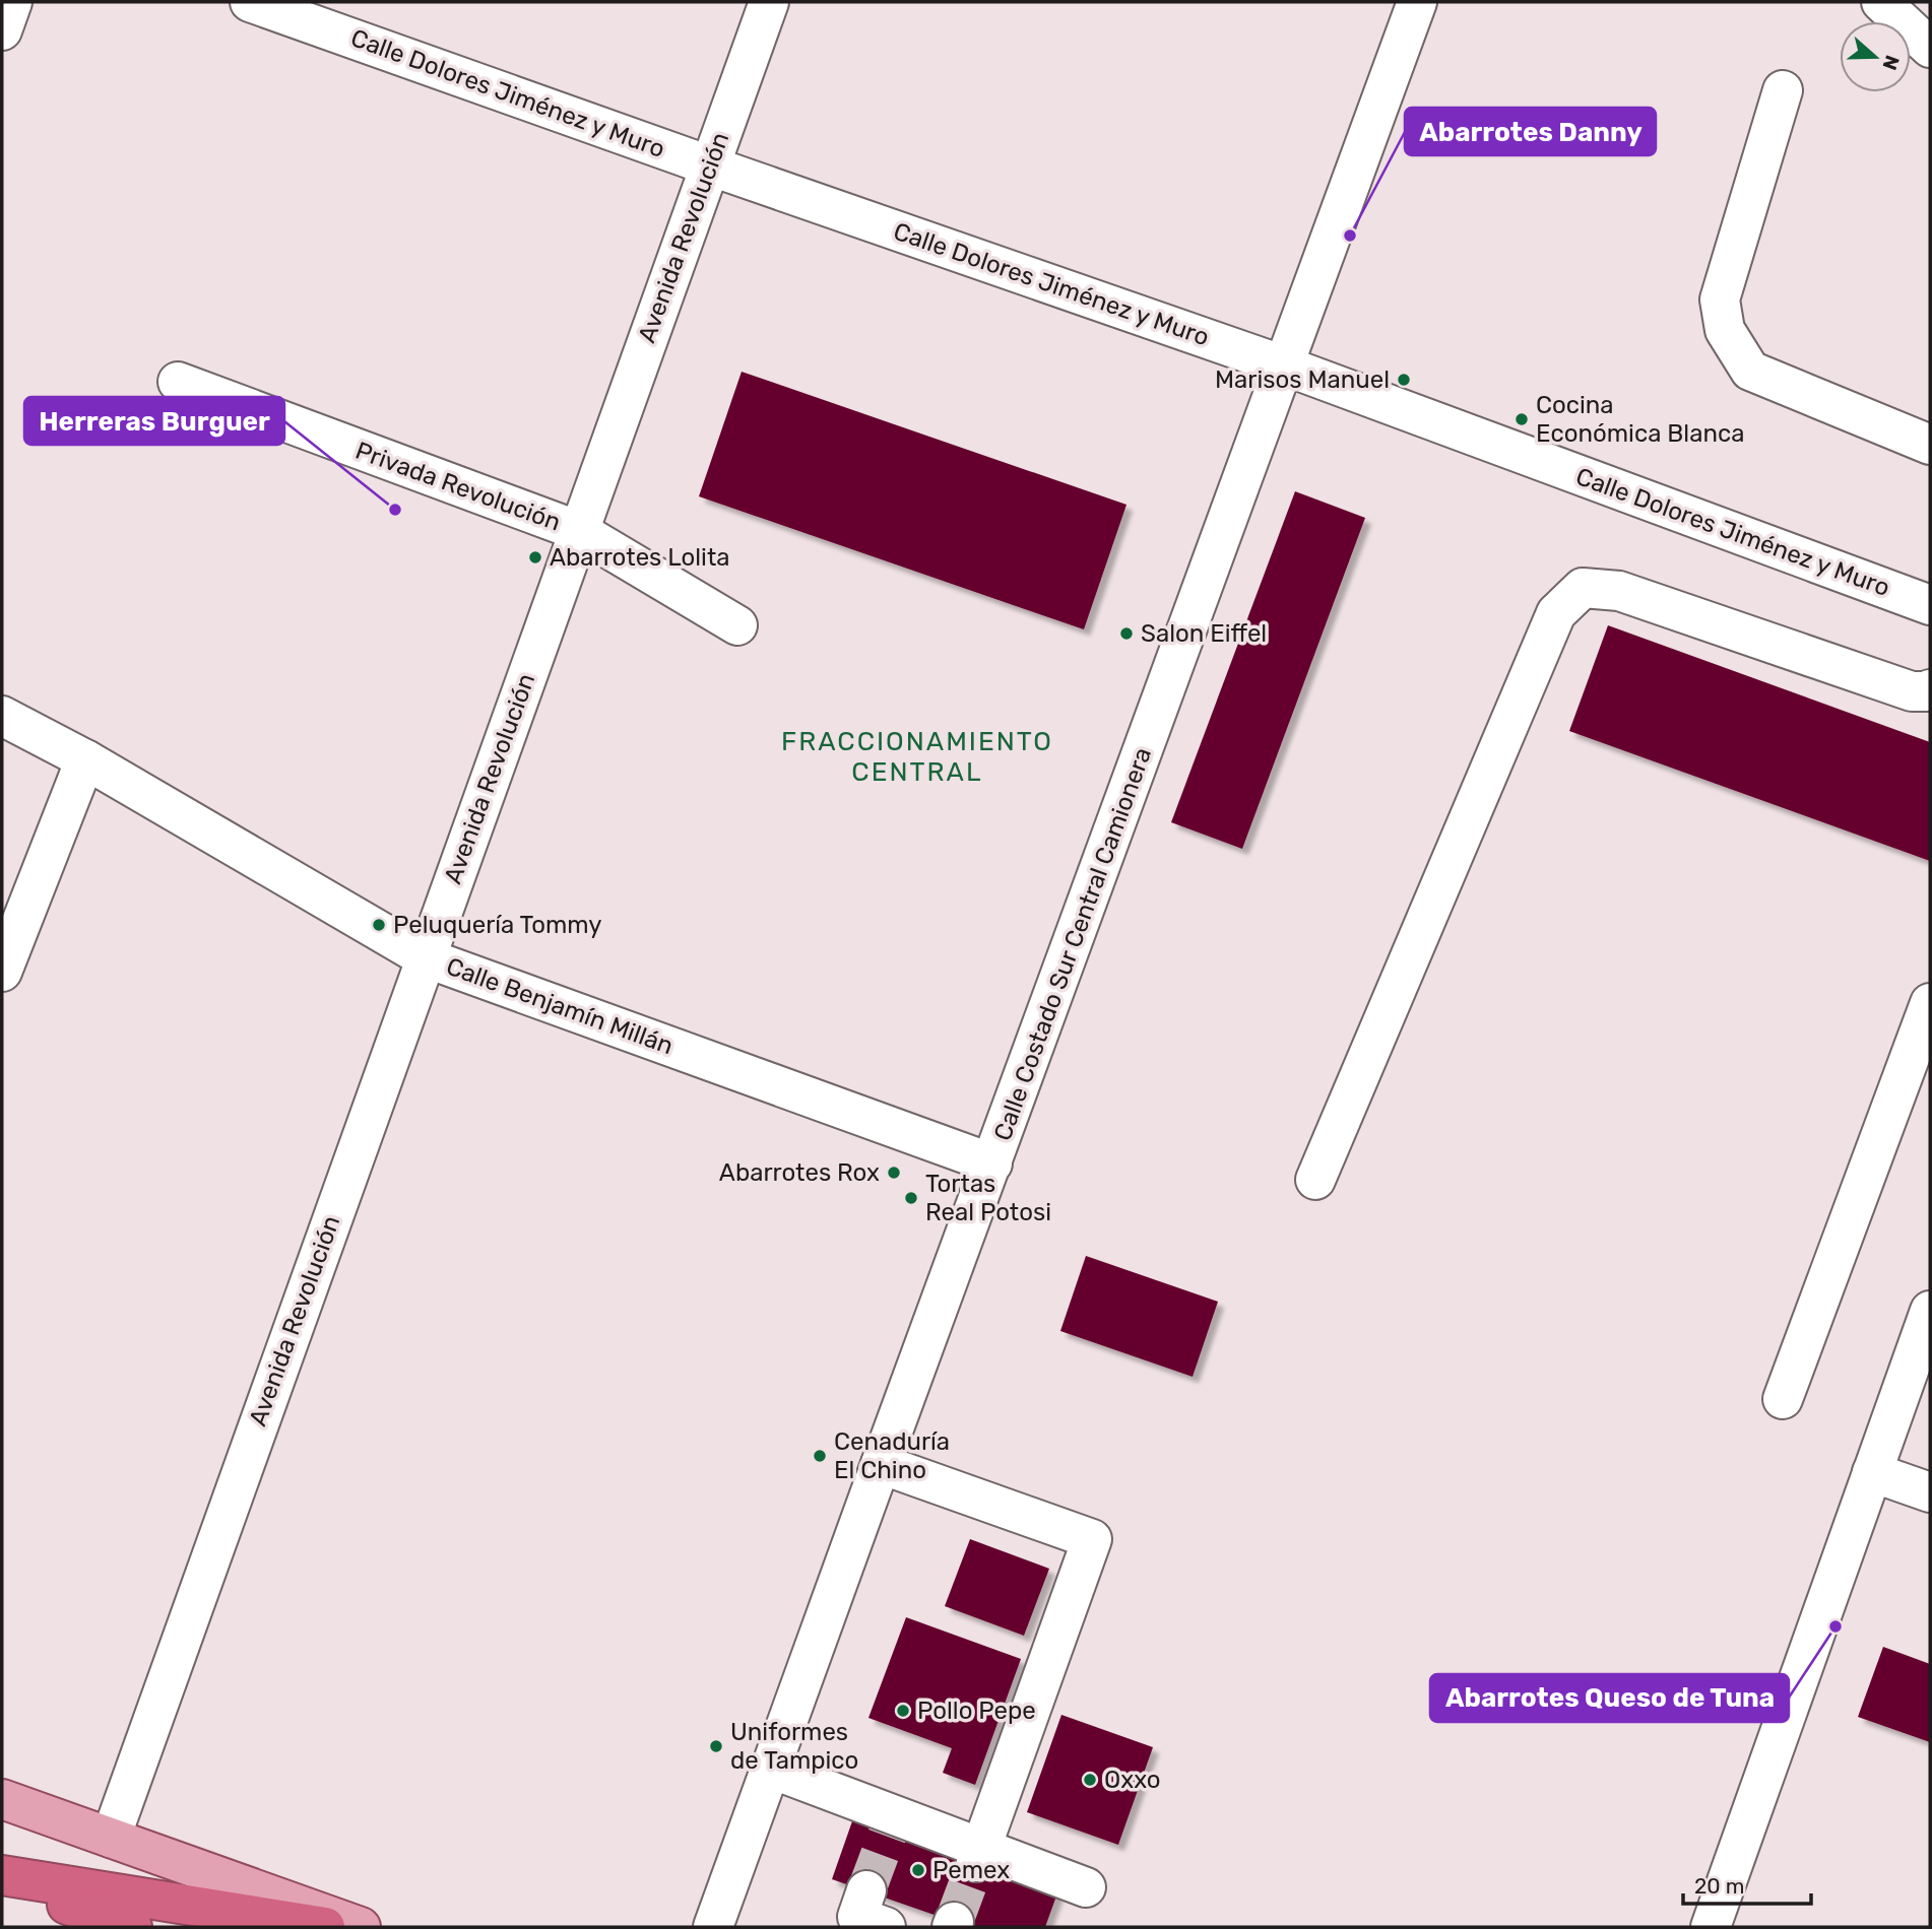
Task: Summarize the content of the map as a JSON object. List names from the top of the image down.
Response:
{
  "streets": {
    "street": [
      "Calle Dolores Jiménez y Muro",
      "Avenida Revolución",
      "Privada Revolución",
      "Calle Costado Sur Central Camionera",
      "Calle Benjamín Millán"
    ]
  },
  "crossings": [
    ["Calle Dolores Jiménez y Muro", "Avenida Revolución"],
    ["Calle Dolores Jiménez y Muro", "Calle Costado Sur Central Camionera"],
    ["Avenida Revolución", "Privada Revolución"],
    ["Avenida Revolución", "Calle Benjamín Millán"],
    ["Calle Costado Sur Central Camionera", "Calle Benjamín Millán"]
  ],
  "districts": ["FRACCIONAMIENTO CENTRAL"],
  "places": [
    "Abarrotes Danny",
    "Marisos Manuel",
    "Cocina Económica Blanca",
    "Herreras Burguer",
    "Abarrotes Lolita",
    "Salon Eiffel",
    "Peluquería Tommy",
    "Abarrotes Rox",
    "Tortas Real Potosi",
    "Cenaduría El Chino",
    "Abarrotes Queso de Tuna",
    "Pollo Pepe",
    "Uniformes de Tampico",
    "Oxxo",
    "Pemex"
  ],
  "scale_bar": "20 m",
  "north": "right"
}
